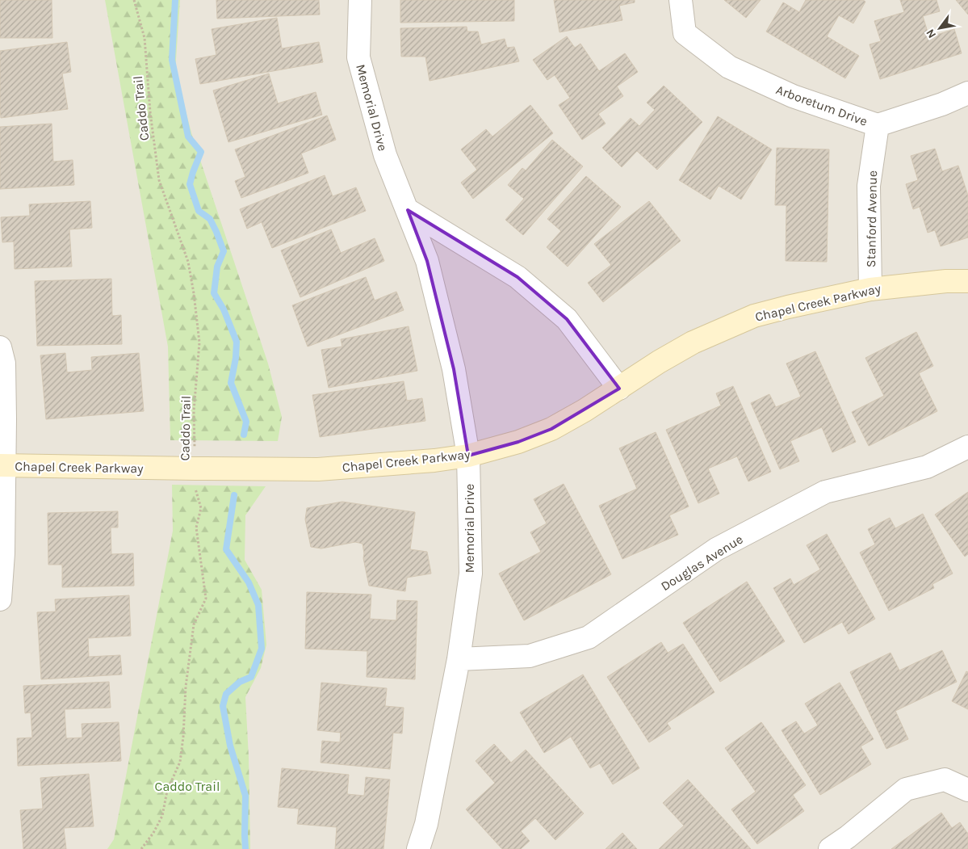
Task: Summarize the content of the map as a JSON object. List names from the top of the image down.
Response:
{
  "streets": {
    "street": [
      "Arboretum Drive",
      "Memorial Drive",
      "Stanford Avenue",
      "Chapel Creek Parkway",
      "Douglas Avenue"
    ],
    "path": ["Caddo Trail"]
  },
  "crossings": [
    ["Arboretum Drive", "Stanford Avenue"],
    ["Memorial Drive", "Chapel Creek Parkway"],
    ["Memorial Drive", "Douglas Avenue"],
    ["Caddo Trail", "Chapel Creek Parkway"],
    ["Stanford Avenue", "Chapel Creek Parkway"]
  ],
  "parks": ["Caddo Trail"],
  "north": "bottom left"
}
